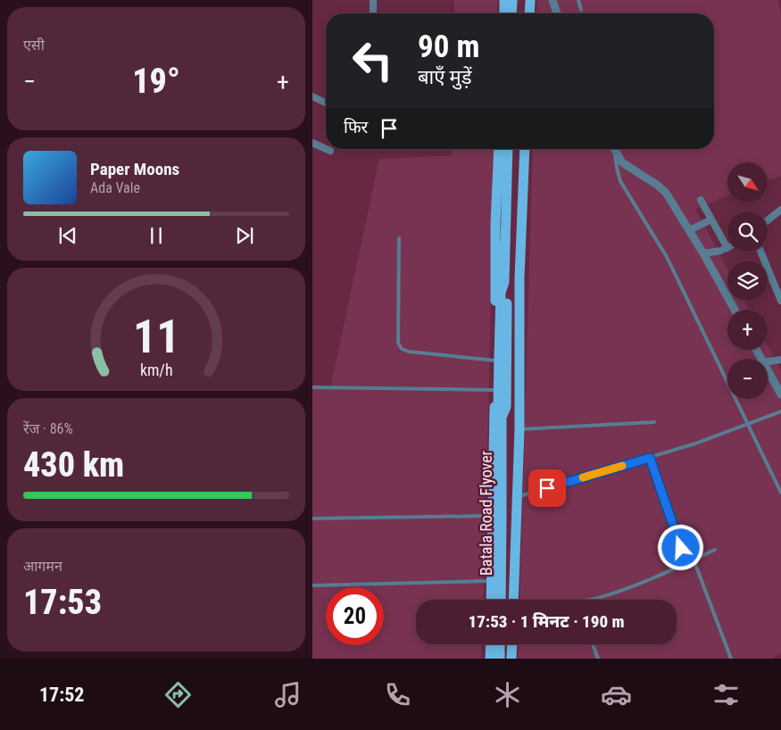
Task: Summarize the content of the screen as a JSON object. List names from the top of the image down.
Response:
{
  "streets": {
    "main road": ["Batala Road Flyover"]
  },
  "north": "bottom right",
  "page": {
    "tile": [
      "एसी",
      ["रेंज · 86%", "430 km"],
      ["आगमन", "17:53"]
    ],
    "turn": ["90 m", "बाएँ मुड़ें"],
    "heat": ["−", "19°", "+"],
    "then": "फिर",
    "song": ["Paper Moons", "Ada Vale"],
    "map_buttons": ["+", "−"],
    "limit": "20",
    "trip": "17:53 · 1 मिनट · 190 m",
    "tabs": "17:52",
    "gauge": ["11", "km/h"]
  }
}
